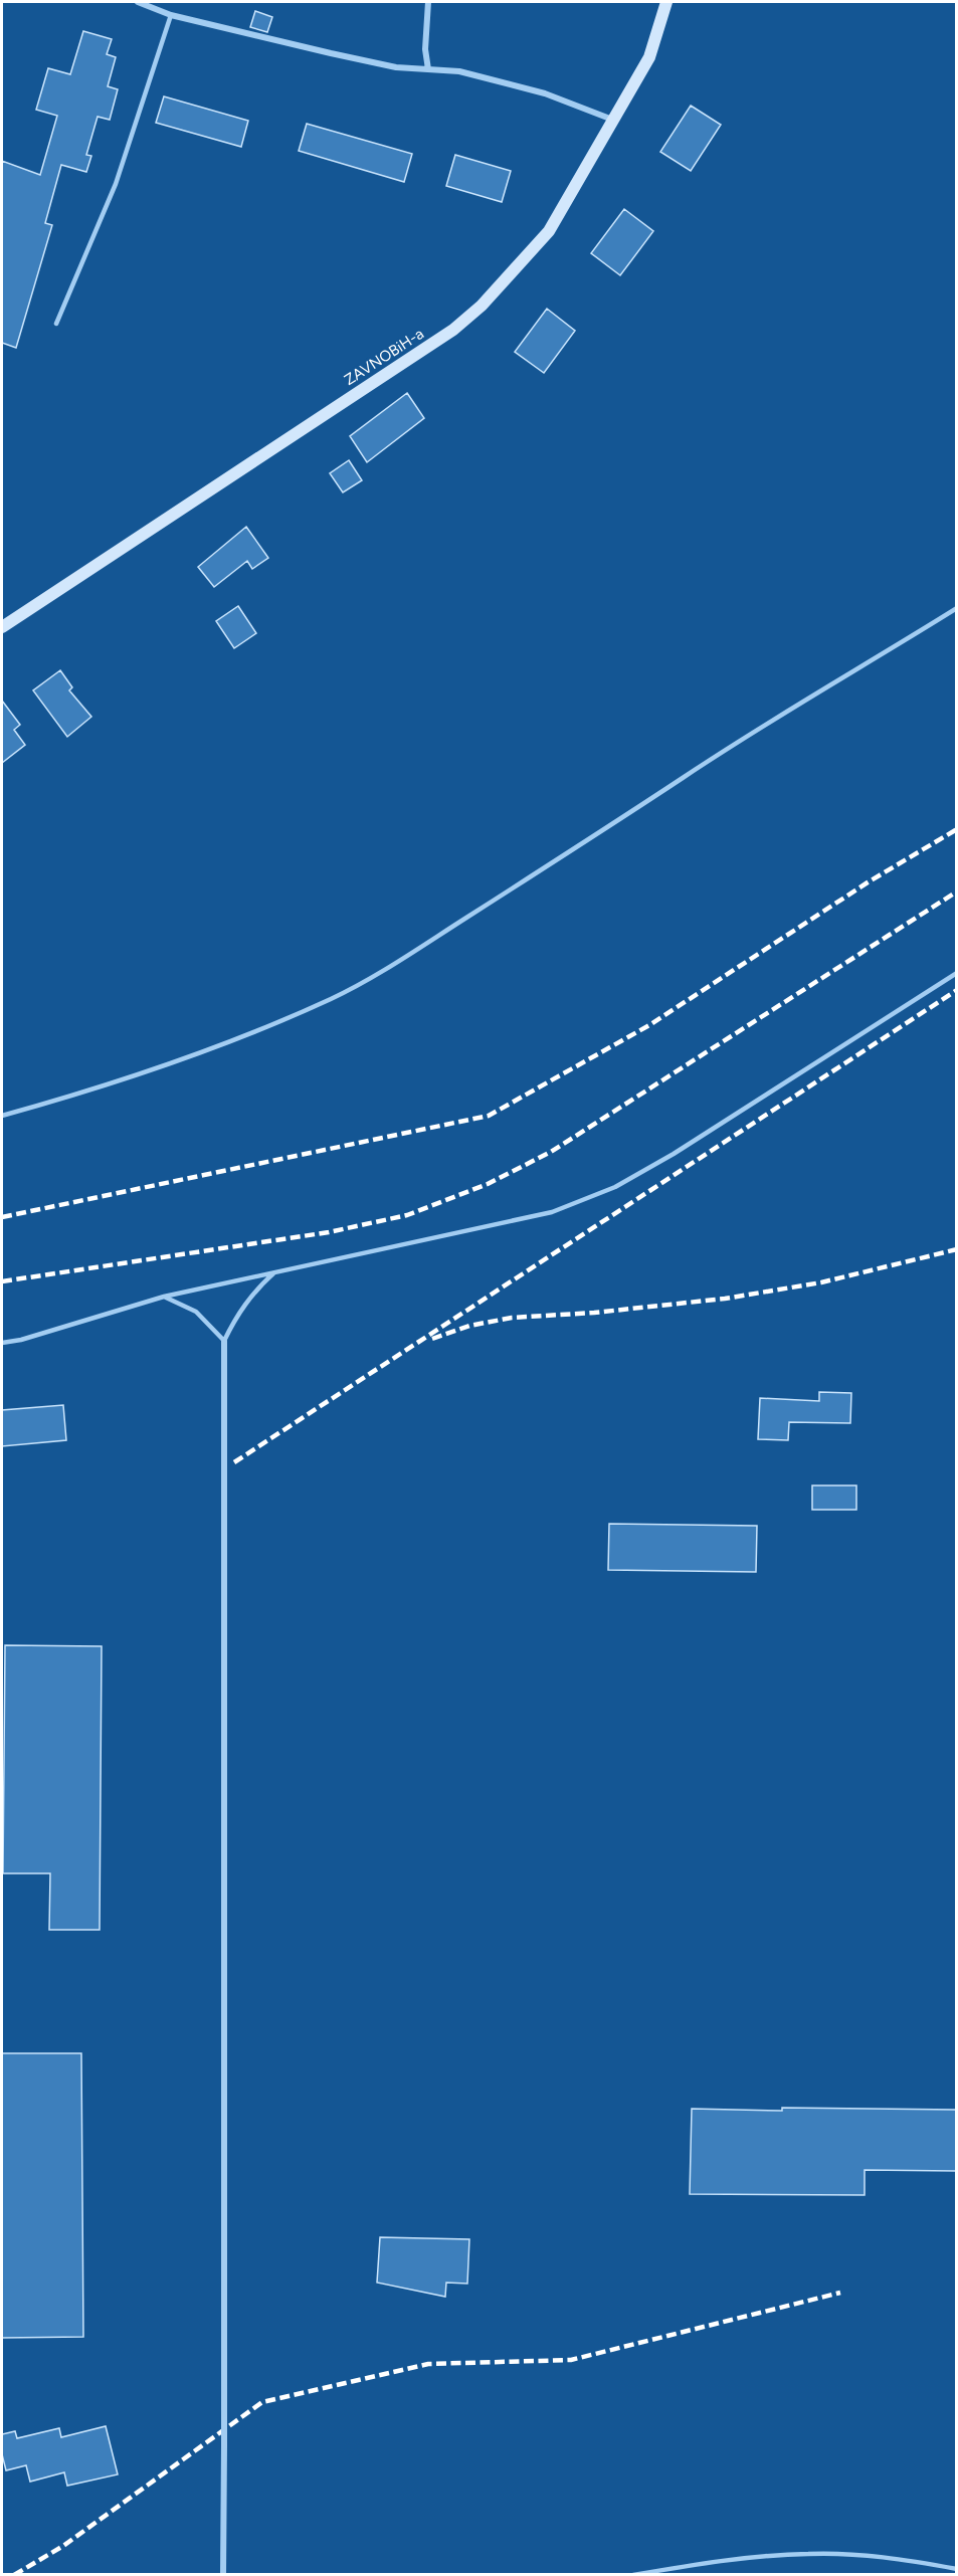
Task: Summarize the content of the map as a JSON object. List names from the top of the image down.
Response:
{
  "streets": {
    "main road": ["ZAVNOBiH-a"]
  }
}
